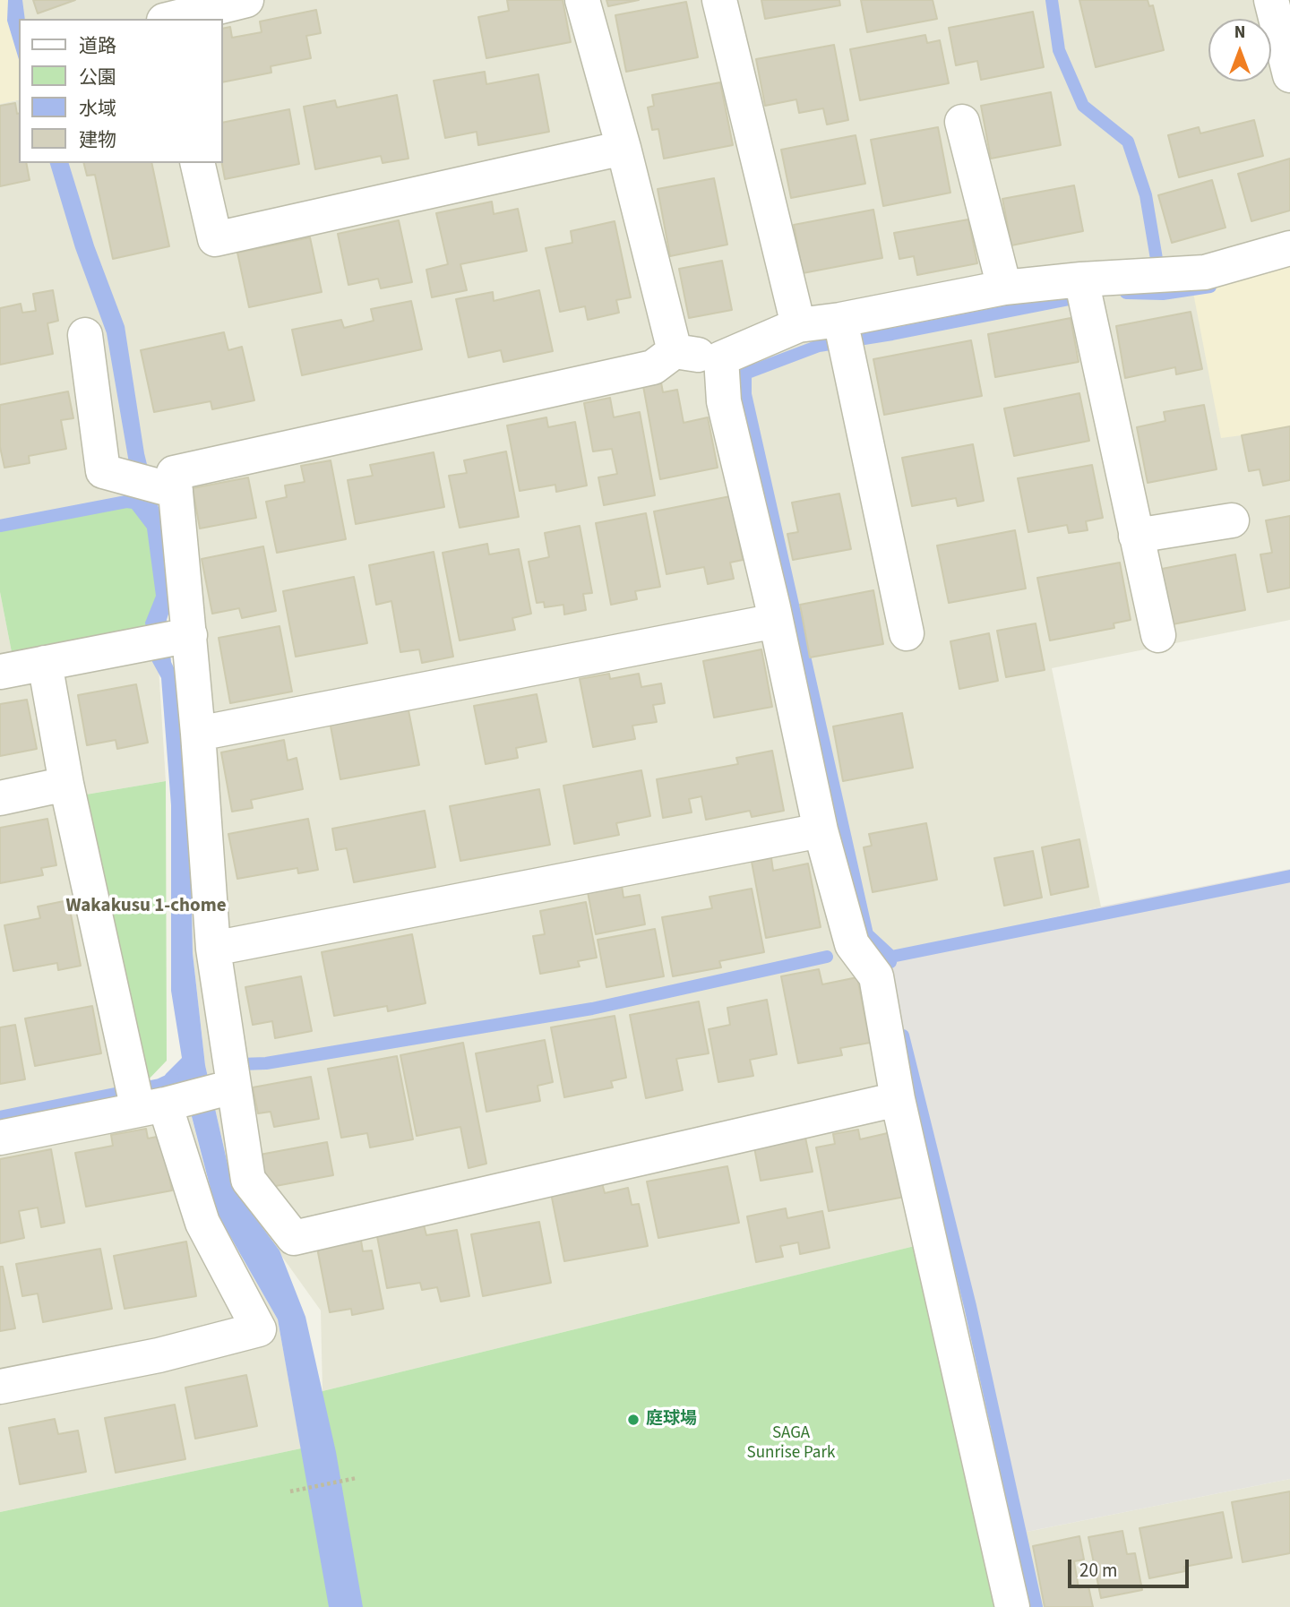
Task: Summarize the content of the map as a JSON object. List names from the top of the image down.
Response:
{
  "districts": ["Wakakusu 1-chome"],
  "parks": ["SAGA Sunrise Park"],
  "places": ["庭球場"],
  "legend": [
    "道路",
    "公園",
    "水域",
    "建物"
  ],
  "scale_bar": "20 m",
  "north": "top"
}
